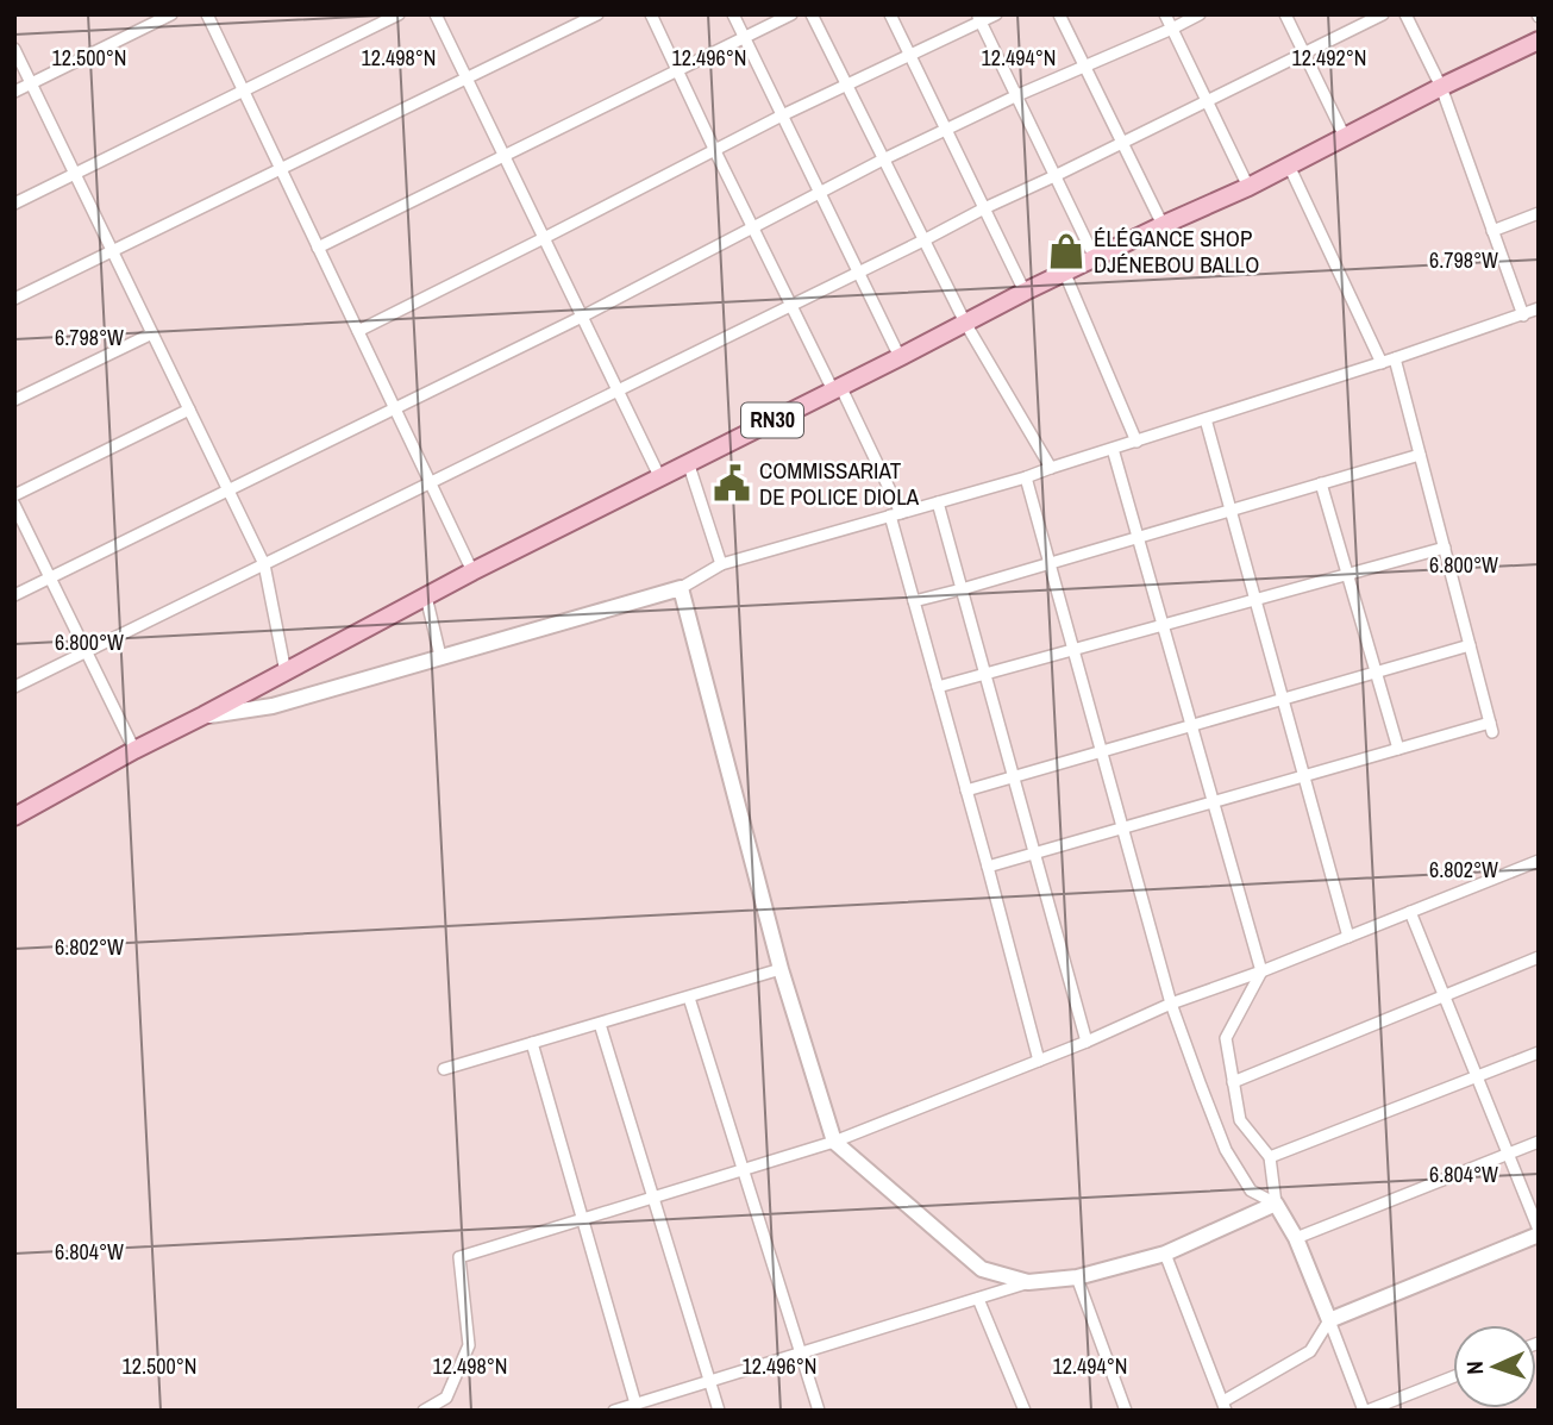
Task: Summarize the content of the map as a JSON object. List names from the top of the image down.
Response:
{
  "streets": {
    "main road": ["RN30"]
  },
  "places": {
    "shop": ["ÉLÉGANCE SHOP DJÉNEBOU BALLO"],
    "public building": ["COMMISSARIAT DE POLICE DIOLA"]
  },
  "north": "left",
  "coordinates": [
    "12.500°N",
    "12.498°N",
    "12.496°N",
    "12.494°N",
    "12.492°N",
    "6.798°W",
    "6.800°W",
    "6.802°W",
    "6.804°W"
  ]
}
